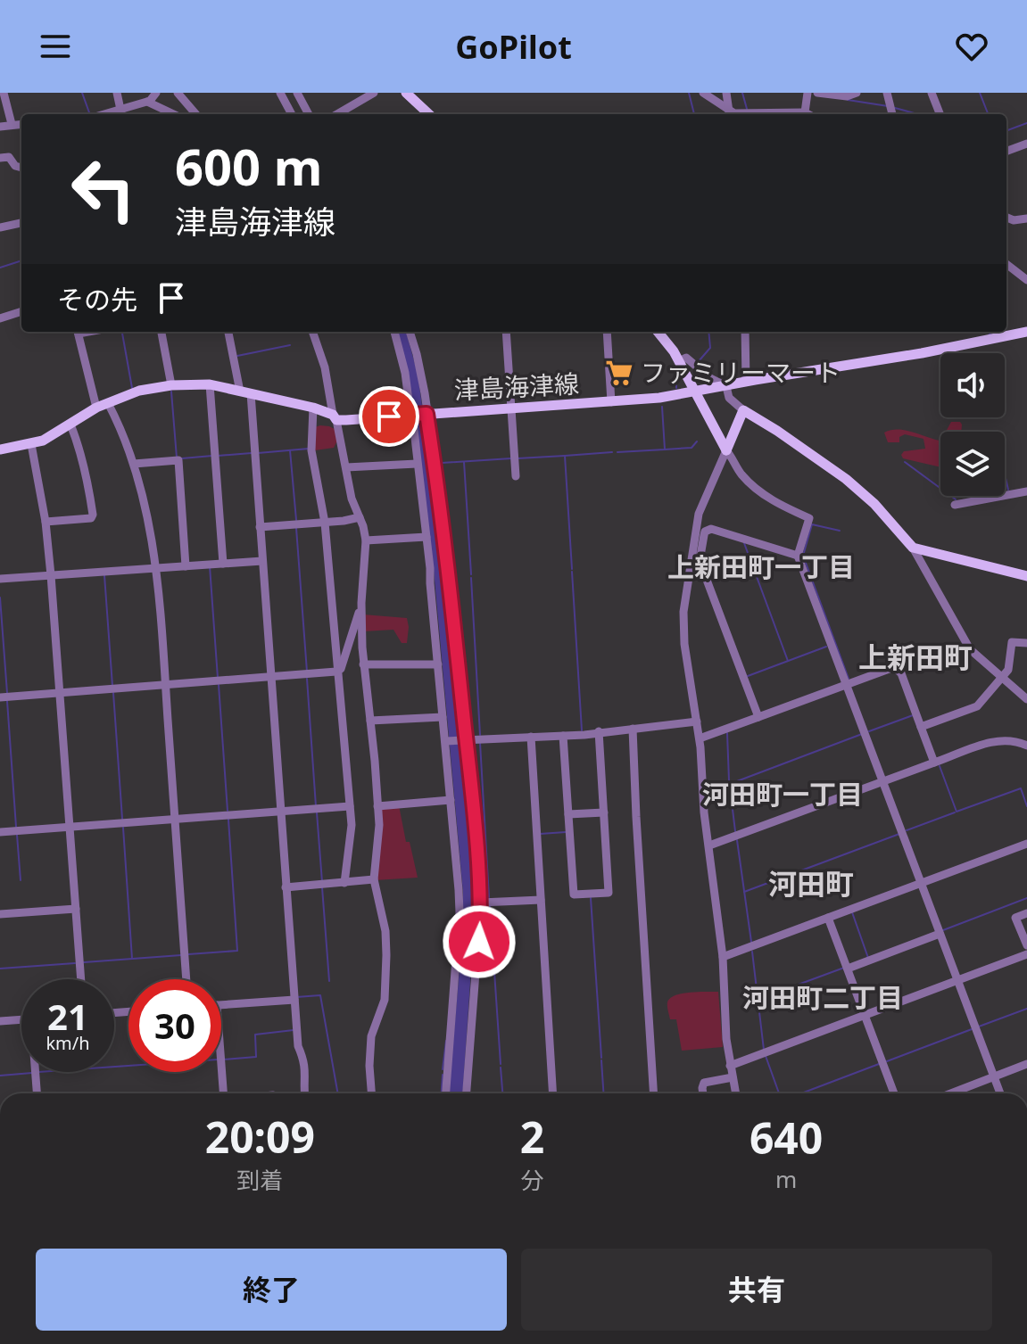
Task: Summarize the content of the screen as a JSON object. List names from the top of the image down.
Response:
{
  "streets": {
    "main road": ["津島海津線"]
  },
  "districts": [
    "上新田町一丁目",
    "上新田町",
    "河田町一丁目",
    "河田町",
    "河田町二丁目"
  ],
  "places": {
    "supermarket": ["ファミリーマート"]
  },
  "page": {
    "header": "GoPilot",
    "turn": ["600 m", "津島海津線"],
    "then": "その先",
    "speed": "21 km/h",
    "limit": "30",
    "eta": [
      "20:09",
      "到着",
      "2",
      "分",
      "640",
      "m"
    ],
    "buttons": ["終了", "共有"]
  }
}
